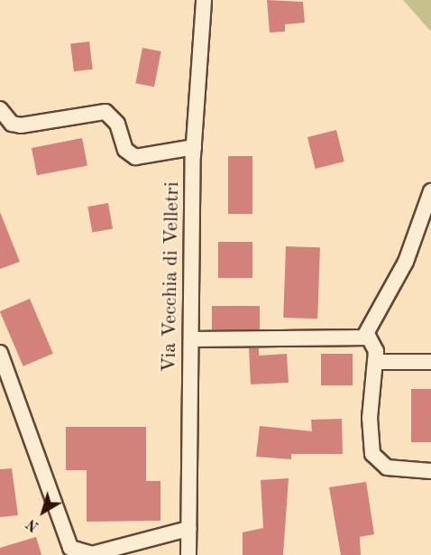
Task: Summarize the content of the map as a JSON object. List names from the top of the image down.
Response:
{
  "streets": {
    "street": ["Via Vecchia di Velletri"]
  },
  "north": "bottom left"
}
